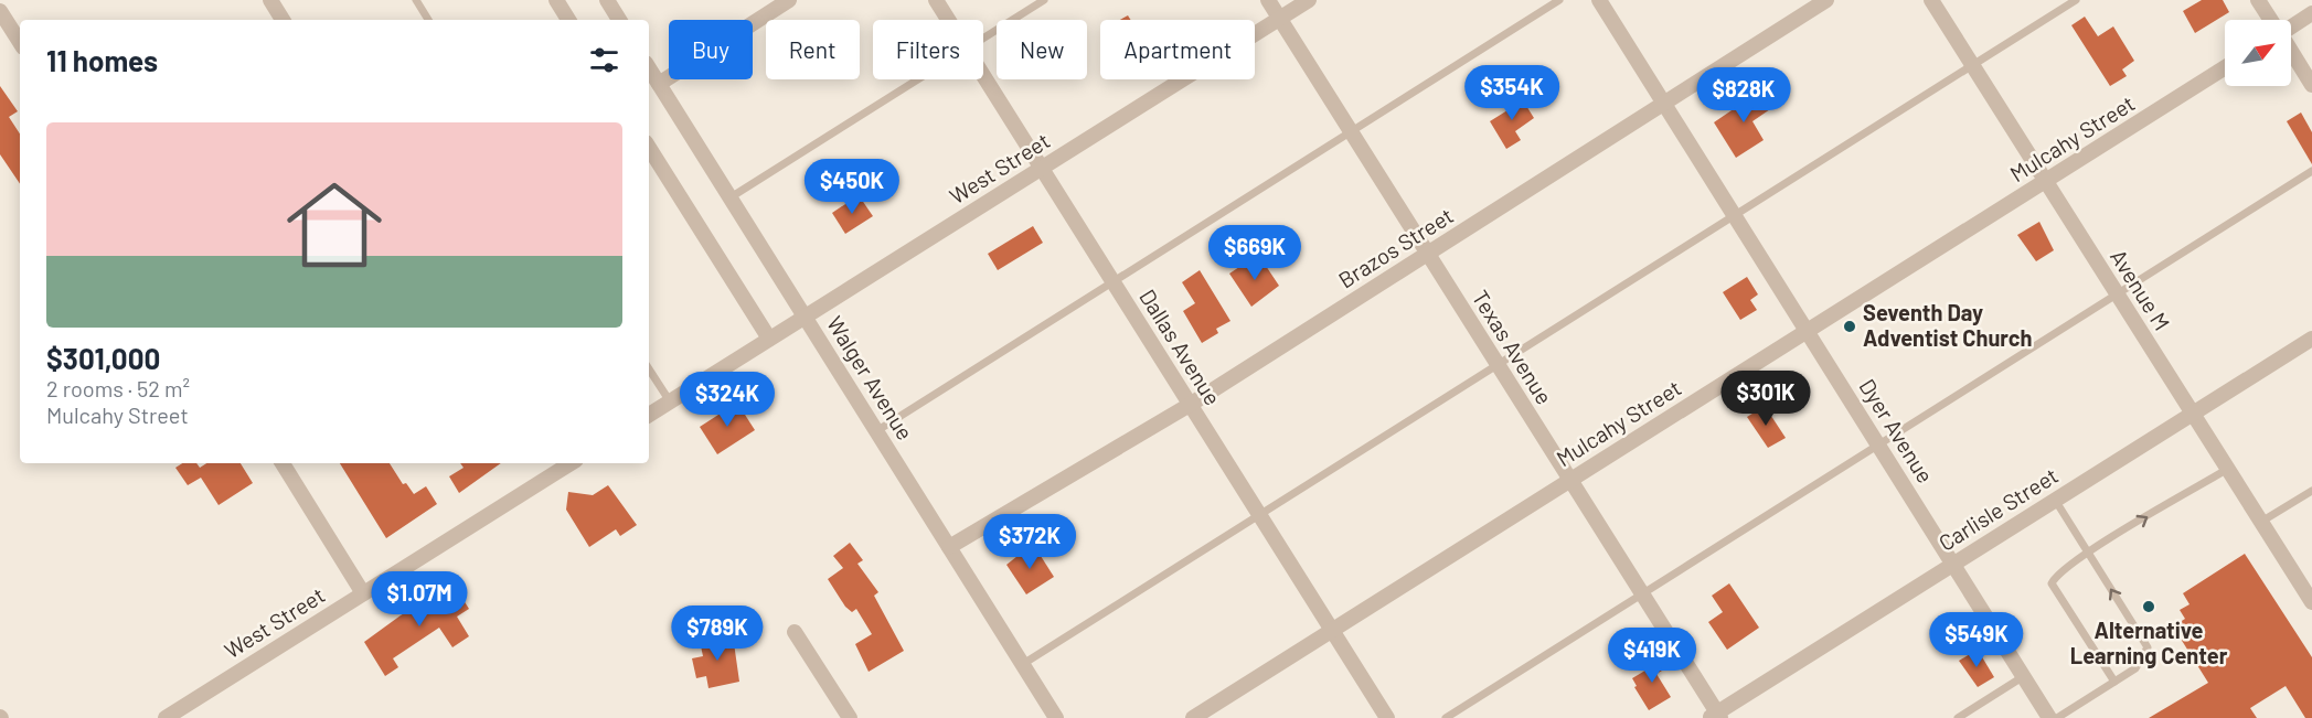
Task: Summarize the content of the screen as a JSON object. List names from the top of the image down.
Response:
{
  "streets": {
    "street": [
      "Mulcahy Street",
      "West Street",
      "Brazos Street",
      "Avenue M",
      "Dallas Avenue",
      "Texas Avenue",
      "Walger Avenue",
      "Dyer Avenue",
      "Carlisle Street"
    ]
  },
  "crossings": [
    ["Mulcahy Street", "Avenue M"],
    ["Mulcahy Street", "Dallas Avenue"],
    ["Mulcahy Street", "Texas Avenue"],
    ["Mulcahy Street", "Dyer Avenue"],
    ["West Street", "Dallas Avenue"],
    ["West Street", "Texas Avenue"],
    ["West Street", "Walger Avenue"],
    ["Brazos Street", "Dallas Avenue"],
    ["Brazos Street", "Texas Avenue"],
    ["Brazos Street", "Walger Avenue"],
    ["Brazos Street", "Dyer Avenue"],
    ["Avenue M", "Carlisle Street"],
    ["Texas Avenue", "Carlisle Street"],
    ["Dyer Avenue", "Carlisle Street"]
  ],
  "places": ["Seventh Day Adventist Church", "Alternative Learning Center"],
  "north": "top right",
  "page": {
    "chip": [
      "Buy",
      "Rent",
      "Filters",
      "New",
      "Apartment"
    ],
    "heading": "11 homes",
    "price": [
      "$354K",
      "$828K",
      "$450K",
      "$669K",
      "$301K",
      "$324K",
      "$372K",
      "$1.07M",
      "$789K",
      "$549K",
      "$419K"
    ],
    "list": [
      {
        "name": "$301,000",
        "note": "2 rooms · 52 m² · Mulcahy Street"
      }
    ]
  }
}
